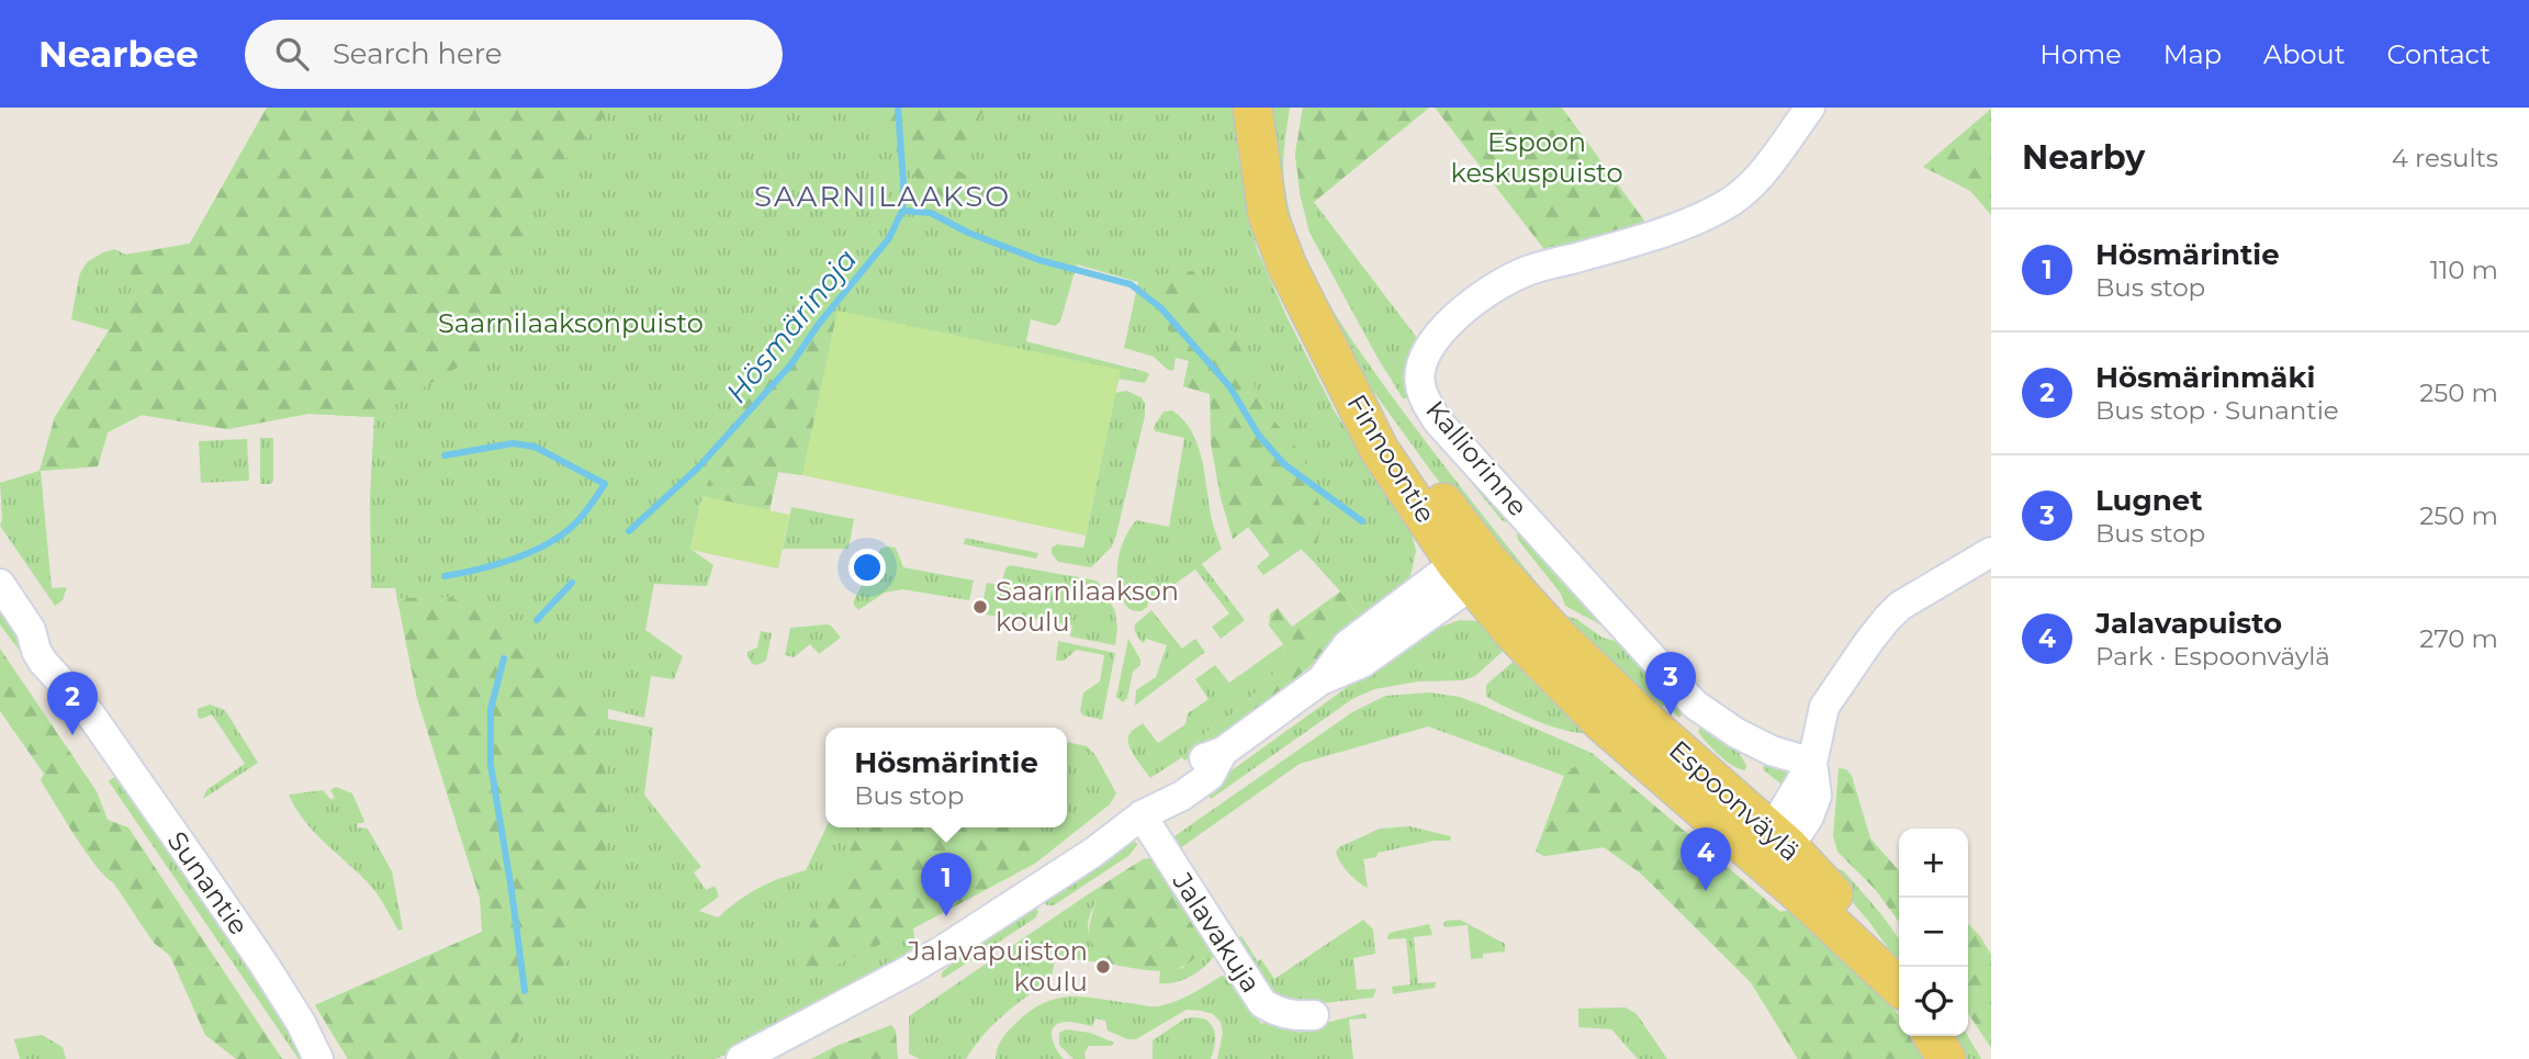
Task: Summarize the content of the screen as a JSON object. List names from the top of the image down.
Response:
{
  "streets": {
    "main road": ["Finnoontie", "Espoonväylä"],
    "street": ["Kalliorinne", "Sunantie", "Jalavakuja"]
  },
  "crossings": [
    ["Finnoontie", "Espoonväylä"]
  ],
  "districts": ["SAARNILAAKSO"],
  "water": ["Hösmärinoja"],
  "parks": ["Espoon keskuspuisto", "Saarnilaaksonpuisto"],
  "places": ["Saarnilaakson koulu", "Jalavapuiston koulu"],
  "page": {
    "header": "Nearbee",
    "search": "Search here",
    "nav": [
      "Home",
      "Map",
      "About",
      "Contact"
    ],
    "heading": ["Nearby", "4 results"],
    "list": [
      {
        "mark": "1",
        "name": "Hösmärintie",
        "note": "Bus stop",
        "value": "110 m"
      },
      {
        "mark": "2",
        "name": "Hösmärinmäki",
        "note": "Bus stop · Sunantie",
        "value": "250 m"
      },
      {
        "mark": "3",
        "name": "Lugnet",
        "note": "Bus stop",
        "value": "250 m"
      },
      {
        "mark": "4",
        "name": "Jalavapuisto",
        "note": "Park · Espoonväylä",
        "value": "270 m"
      }
    ],
    "pins": [
      "3",
      "2",
      "4",
      "1"
    ],
    "popup": ["Hösmärintie", "Bus stop"],
    "map_buttons": ["+", "−"]
  }
}
